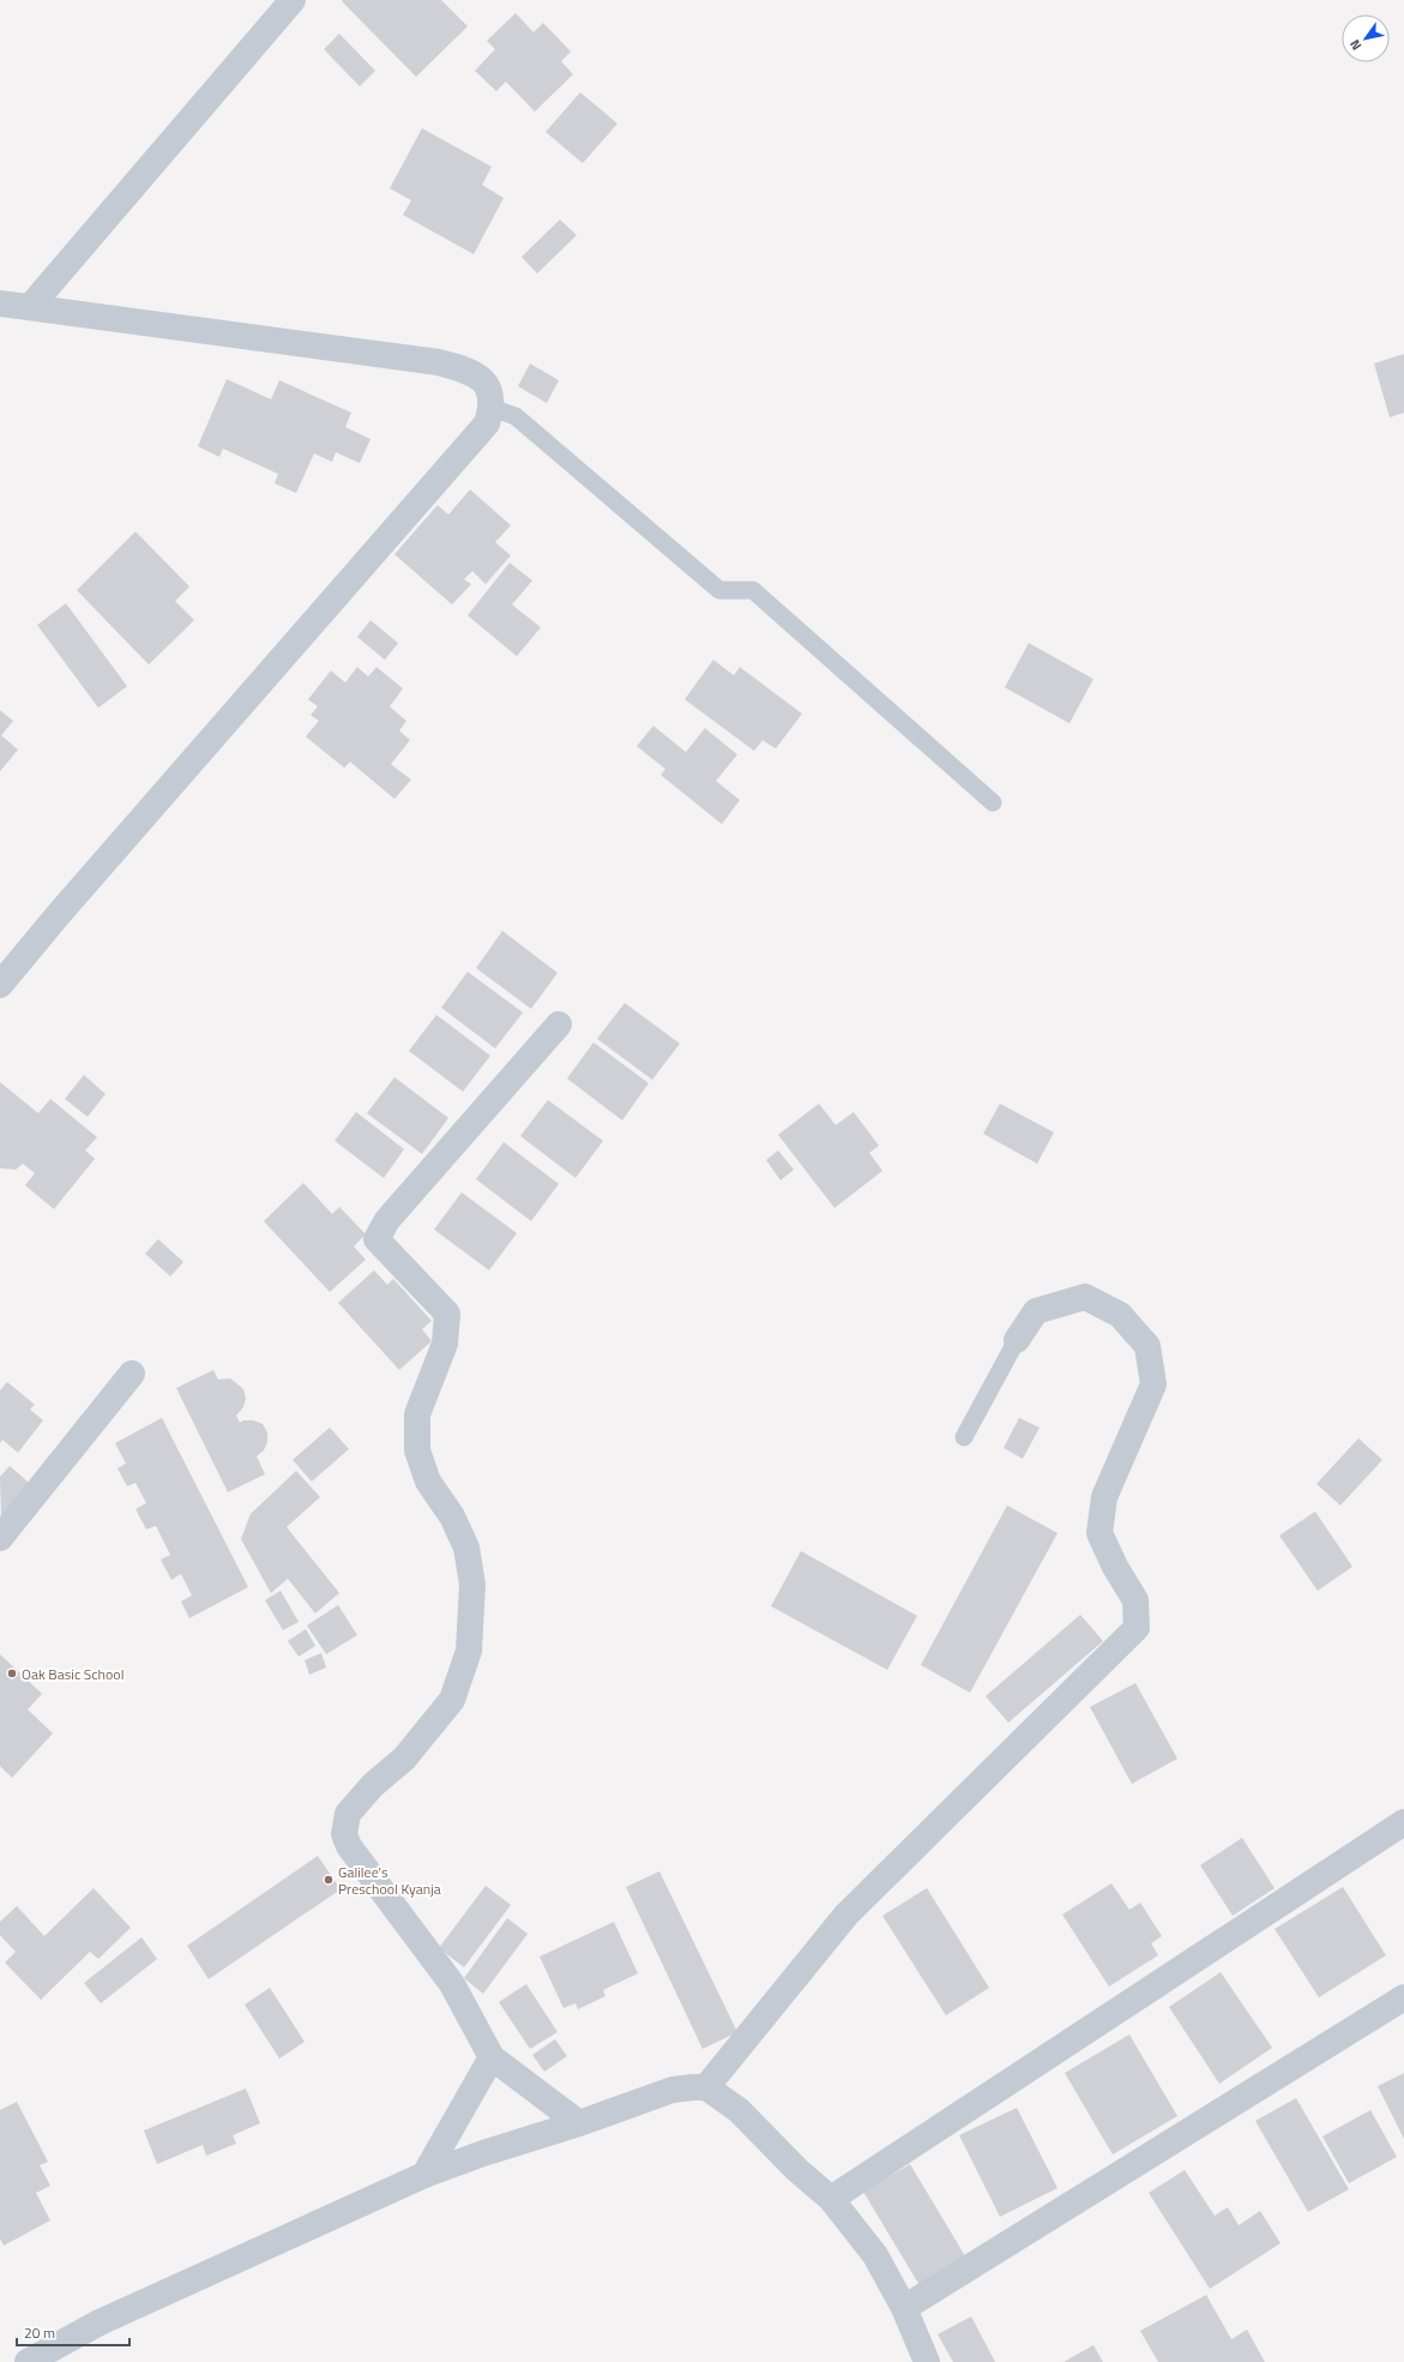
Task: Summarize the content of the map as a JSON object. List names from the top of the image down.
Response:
{
  "places": ["Oak Basic School", "Galilee's Preschool Kyanja"],
  "scale_bar": "20 m",
  "north": "bottom left"
}
